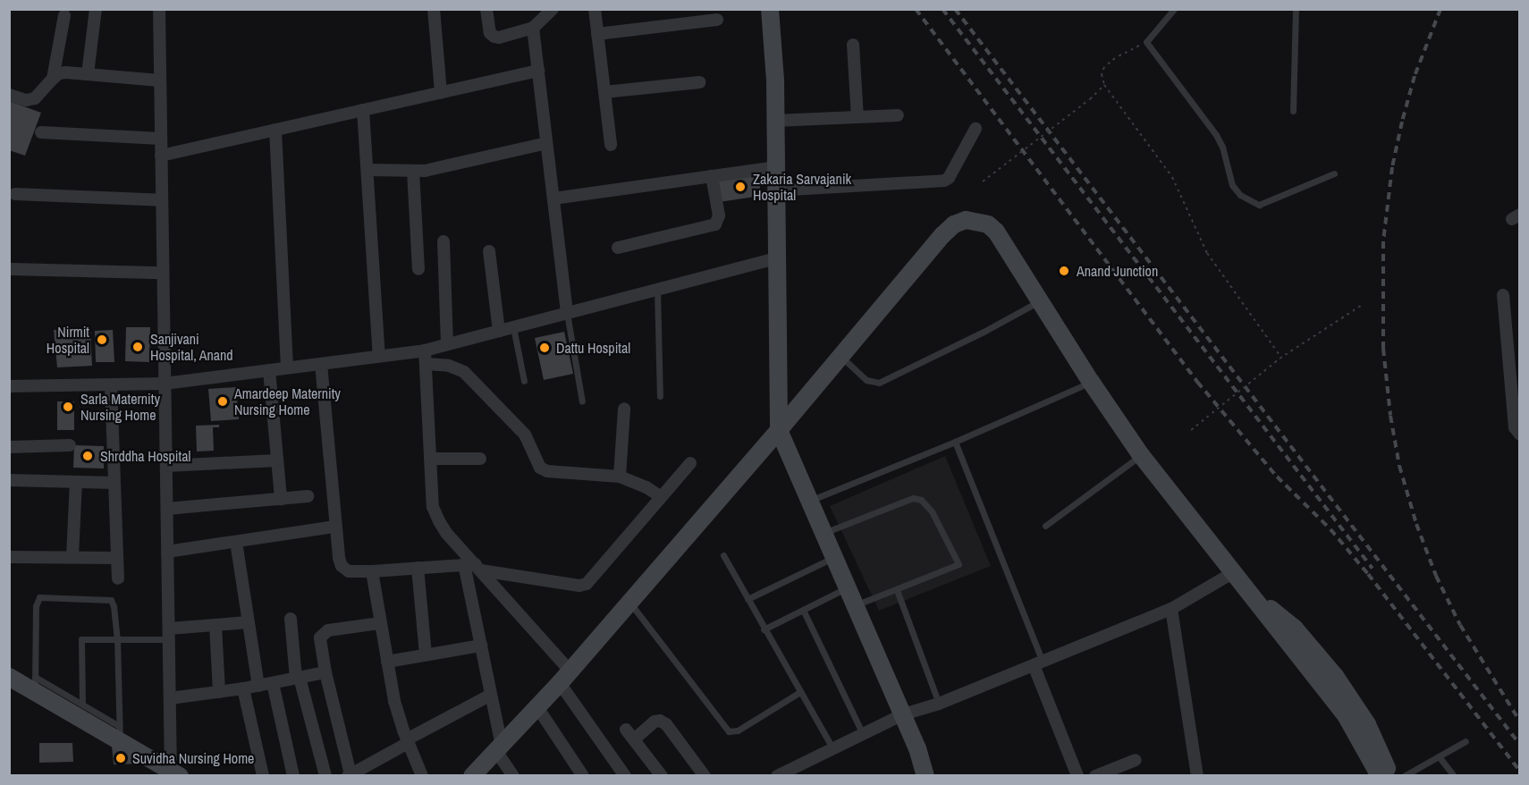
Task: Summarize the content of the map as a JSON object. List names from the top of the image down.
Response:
{
  "places": [
    "Zakaria Sarvajanik Hospital",
    "Anand Junction",
    "Nirmit Hospital",
    "Sanjivani Hospital, Anand",
    "Dattu Hospital",
    "Amardeep Maternity Nursing Home",
    "Sarla Maternity Nursing Home",
    "Shrddha Hospital",
    "Suvidha Nursing Home"
  ]
}
